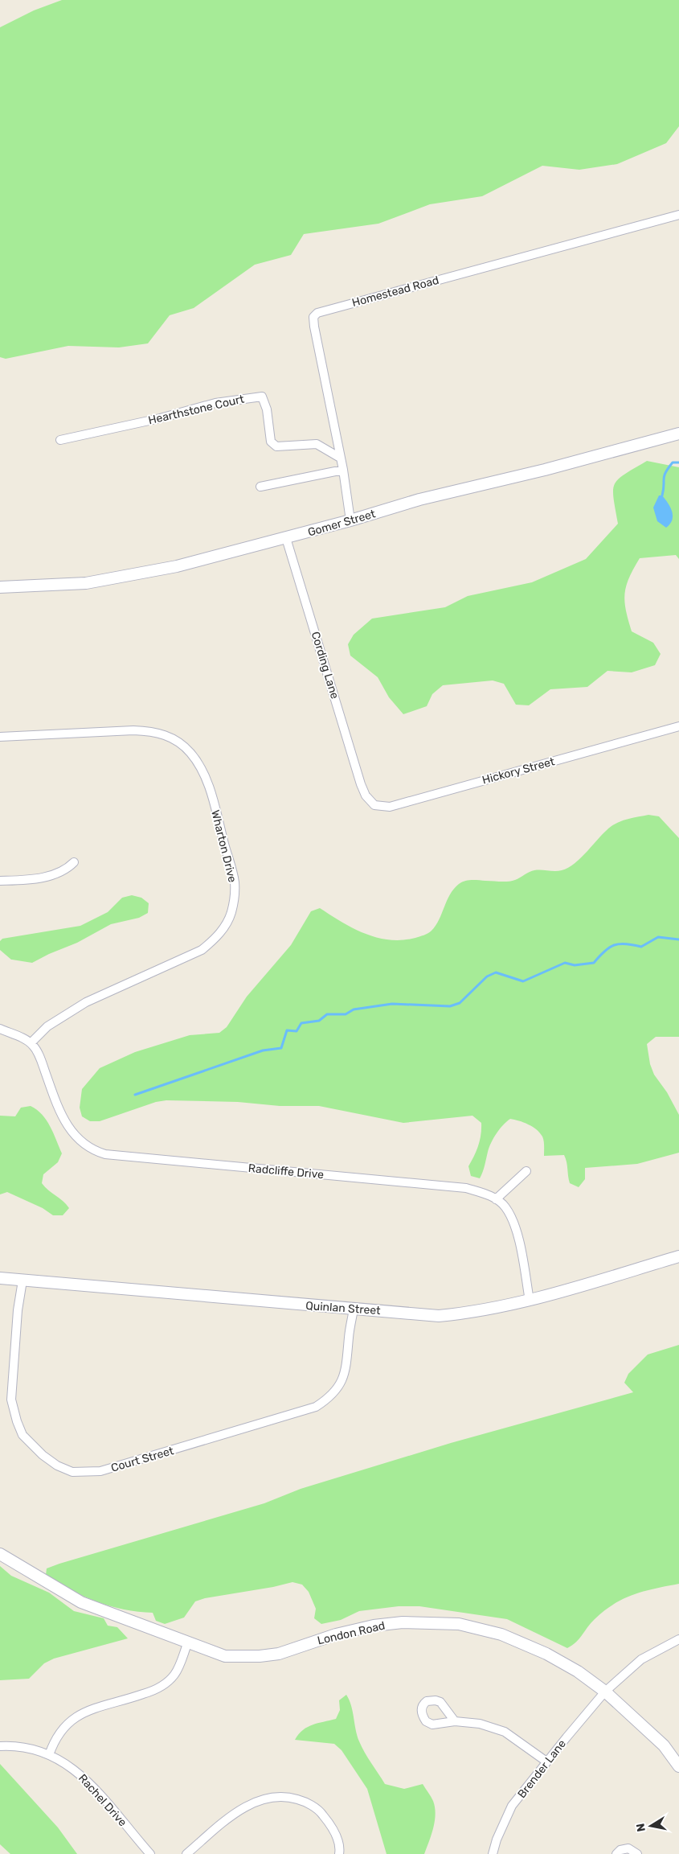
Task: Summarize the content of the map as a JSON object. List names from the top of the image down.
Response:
{
  "streets": {
    "street": [
      "Homestead Road",
      "Hearthstone Court",
      "Gomer Street",
      "Cording Lane",
      "Hickory Street",
      "Wharton Drive",
      "Radcliffe Drive",
      "Quinlan Street",
      "Court Street",
      "London Road",
      "Brender Lane",
      "Rachel Drive"
    ]
  },
  "crossings": [
    ["Homestead Road", "Hearthstone Court"],
    ["Homestead Road", "Gomer Street"],
    ["Gomer Street", "Cording Lane"],
    ["Cording Lane", "Hickory Street"],
    ["Wharton Drive", "Radcliffe Drive"],
    ["Radcliffe Drive", "Quinlan Street"],
    ["Quinlan Street", "Court Street"],
    ["London Road", "Brender Lane"]
  ],
  "north": "left"
}
